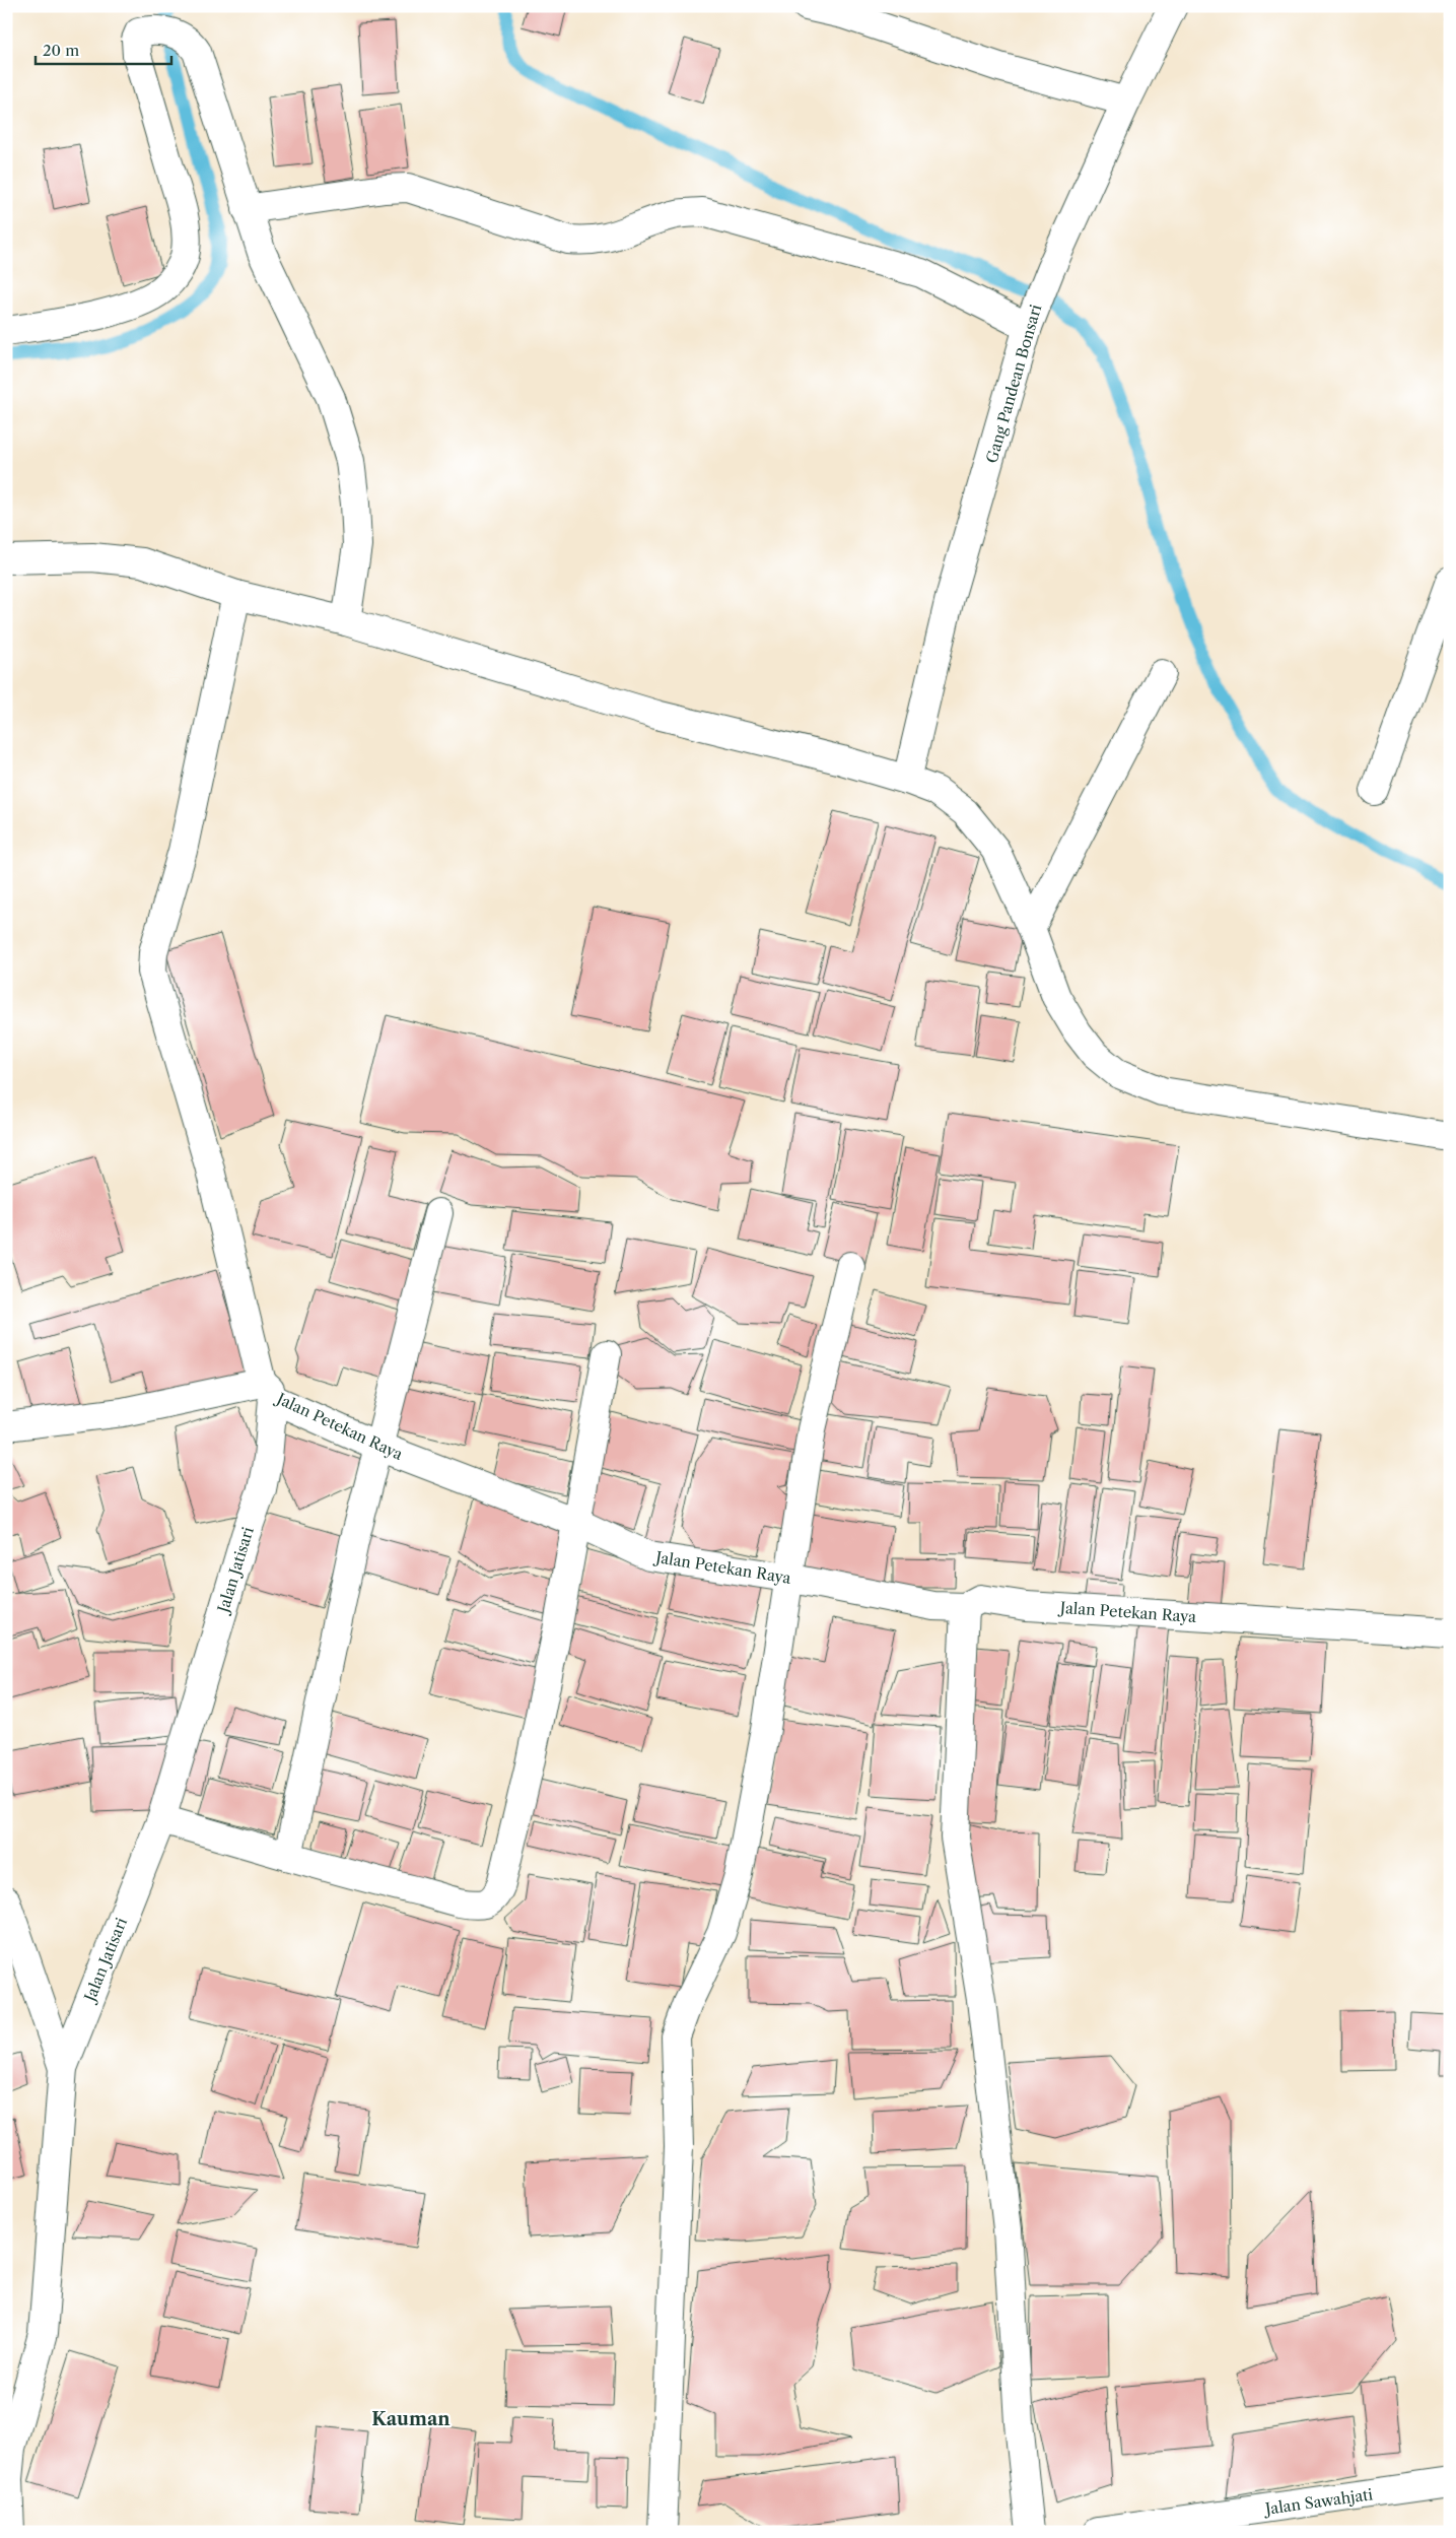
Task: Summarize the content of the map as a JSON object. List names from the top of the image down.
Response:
{
  "streets": {
    "street": [
      "Gang Pandean Bonsari",
      "Jalan Petekan Raya",
      "Jalan Jatisari",
      "Jalan Sawahjati"
    ]
  },
  "crossings": [
    ["Jalan Petekan Raya", "Jalan Jatisari"]
  ],
  "districts": ["Kauman"],
  "scale_bar": "20 m"
}
